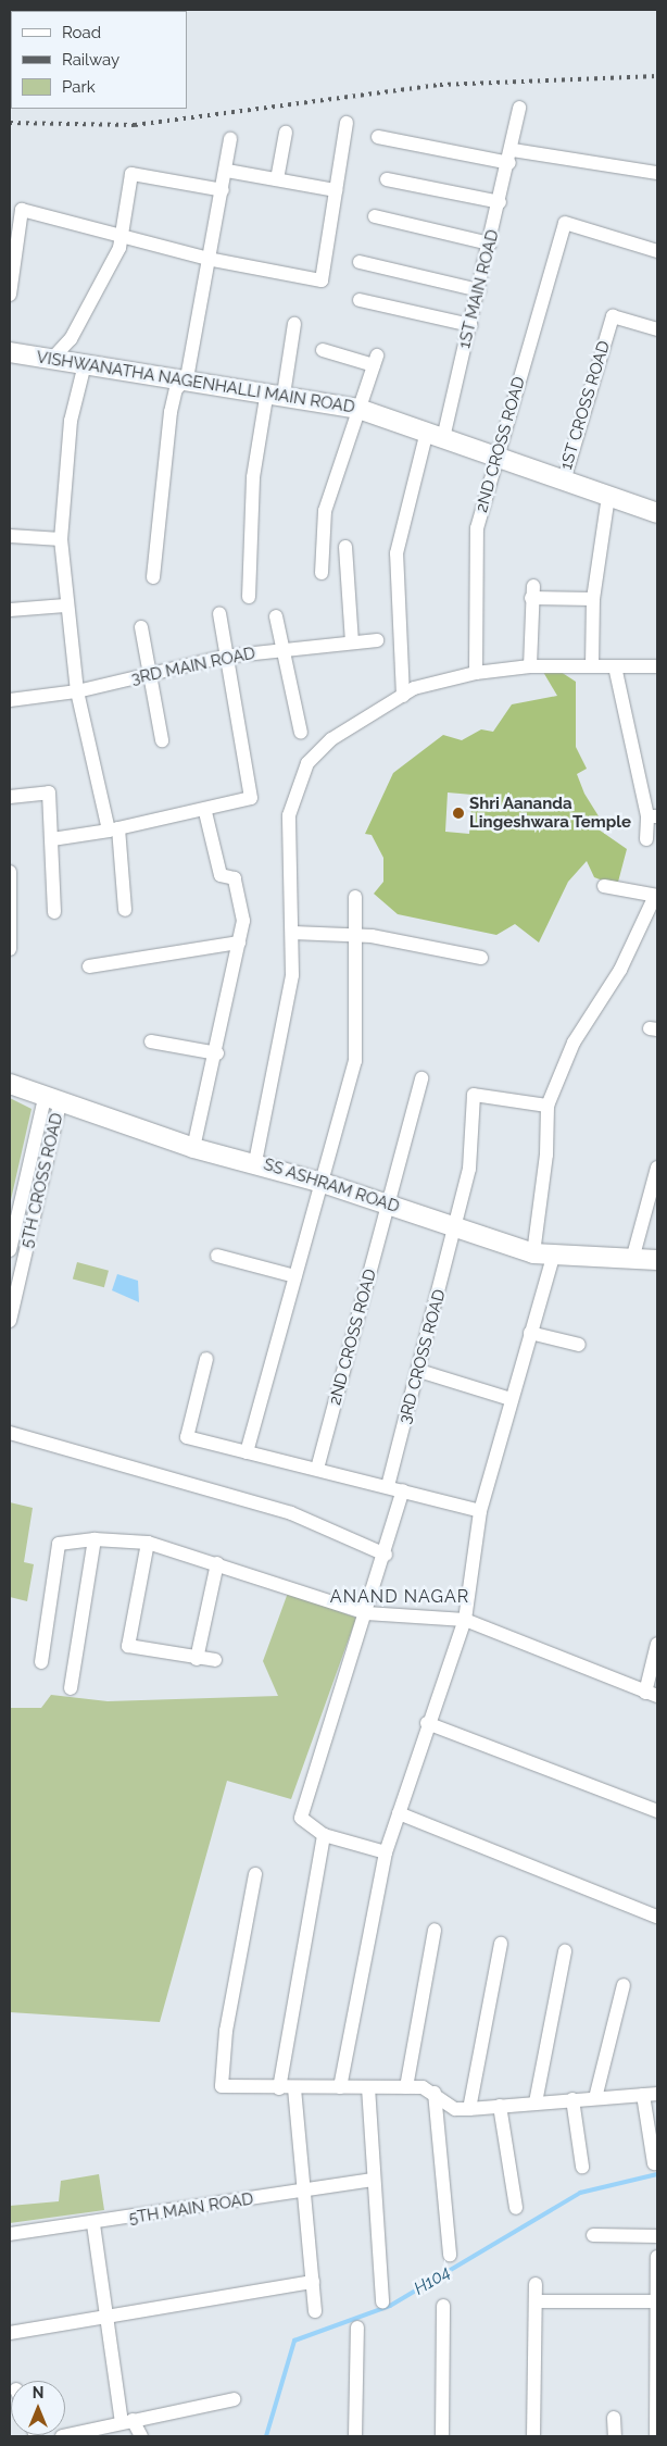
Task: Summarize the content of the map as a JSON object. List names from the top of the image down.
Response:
{
  "streets": {
    "street": [
      "1ST MAIN ROAD",
      "VISHWANATHA NAGENHALLI MAIN ROAD",
      "1ST CROSS ROAD",
      "2ND CROSS ROAD",
      "3RD MAIN ROAD",
      "5TH CROSS ROAD",
      "SS ASHRAM ROAD",
      "3RD CROSS ROAD",
      "5TH MAIN ROAD"
    ]
  },
  "crossings": [
    ["1ST MAIN ROAD", "VISHWANATHA NAGENHALLI MAIN ROAD"],
    ["VISHWANATHA NAGENHALLI MAIN ROAD", "1ST CROSS ROAD"],
    ["VISHWANATHA NAGENHALLI MAIN ROAD", "2ND CROSS ROAD"],
    ["2ND CROSS ROAD", "SS ASHRAM ROAD"],
    ["5TH CROSS ROAD", "SS ASHRAM ROAD"],
    ["SS ASHRAM ROAD", "3RD CROSS ROAD"]
  ],
  "districts": ["ANAND NAGAR"],
  "water": ["H104"],
  "places": ["Shri Aananda Lingeshwara Temple"],
  "legend": ["Road", "Railway", "Park"],
  "north": "top"
}
